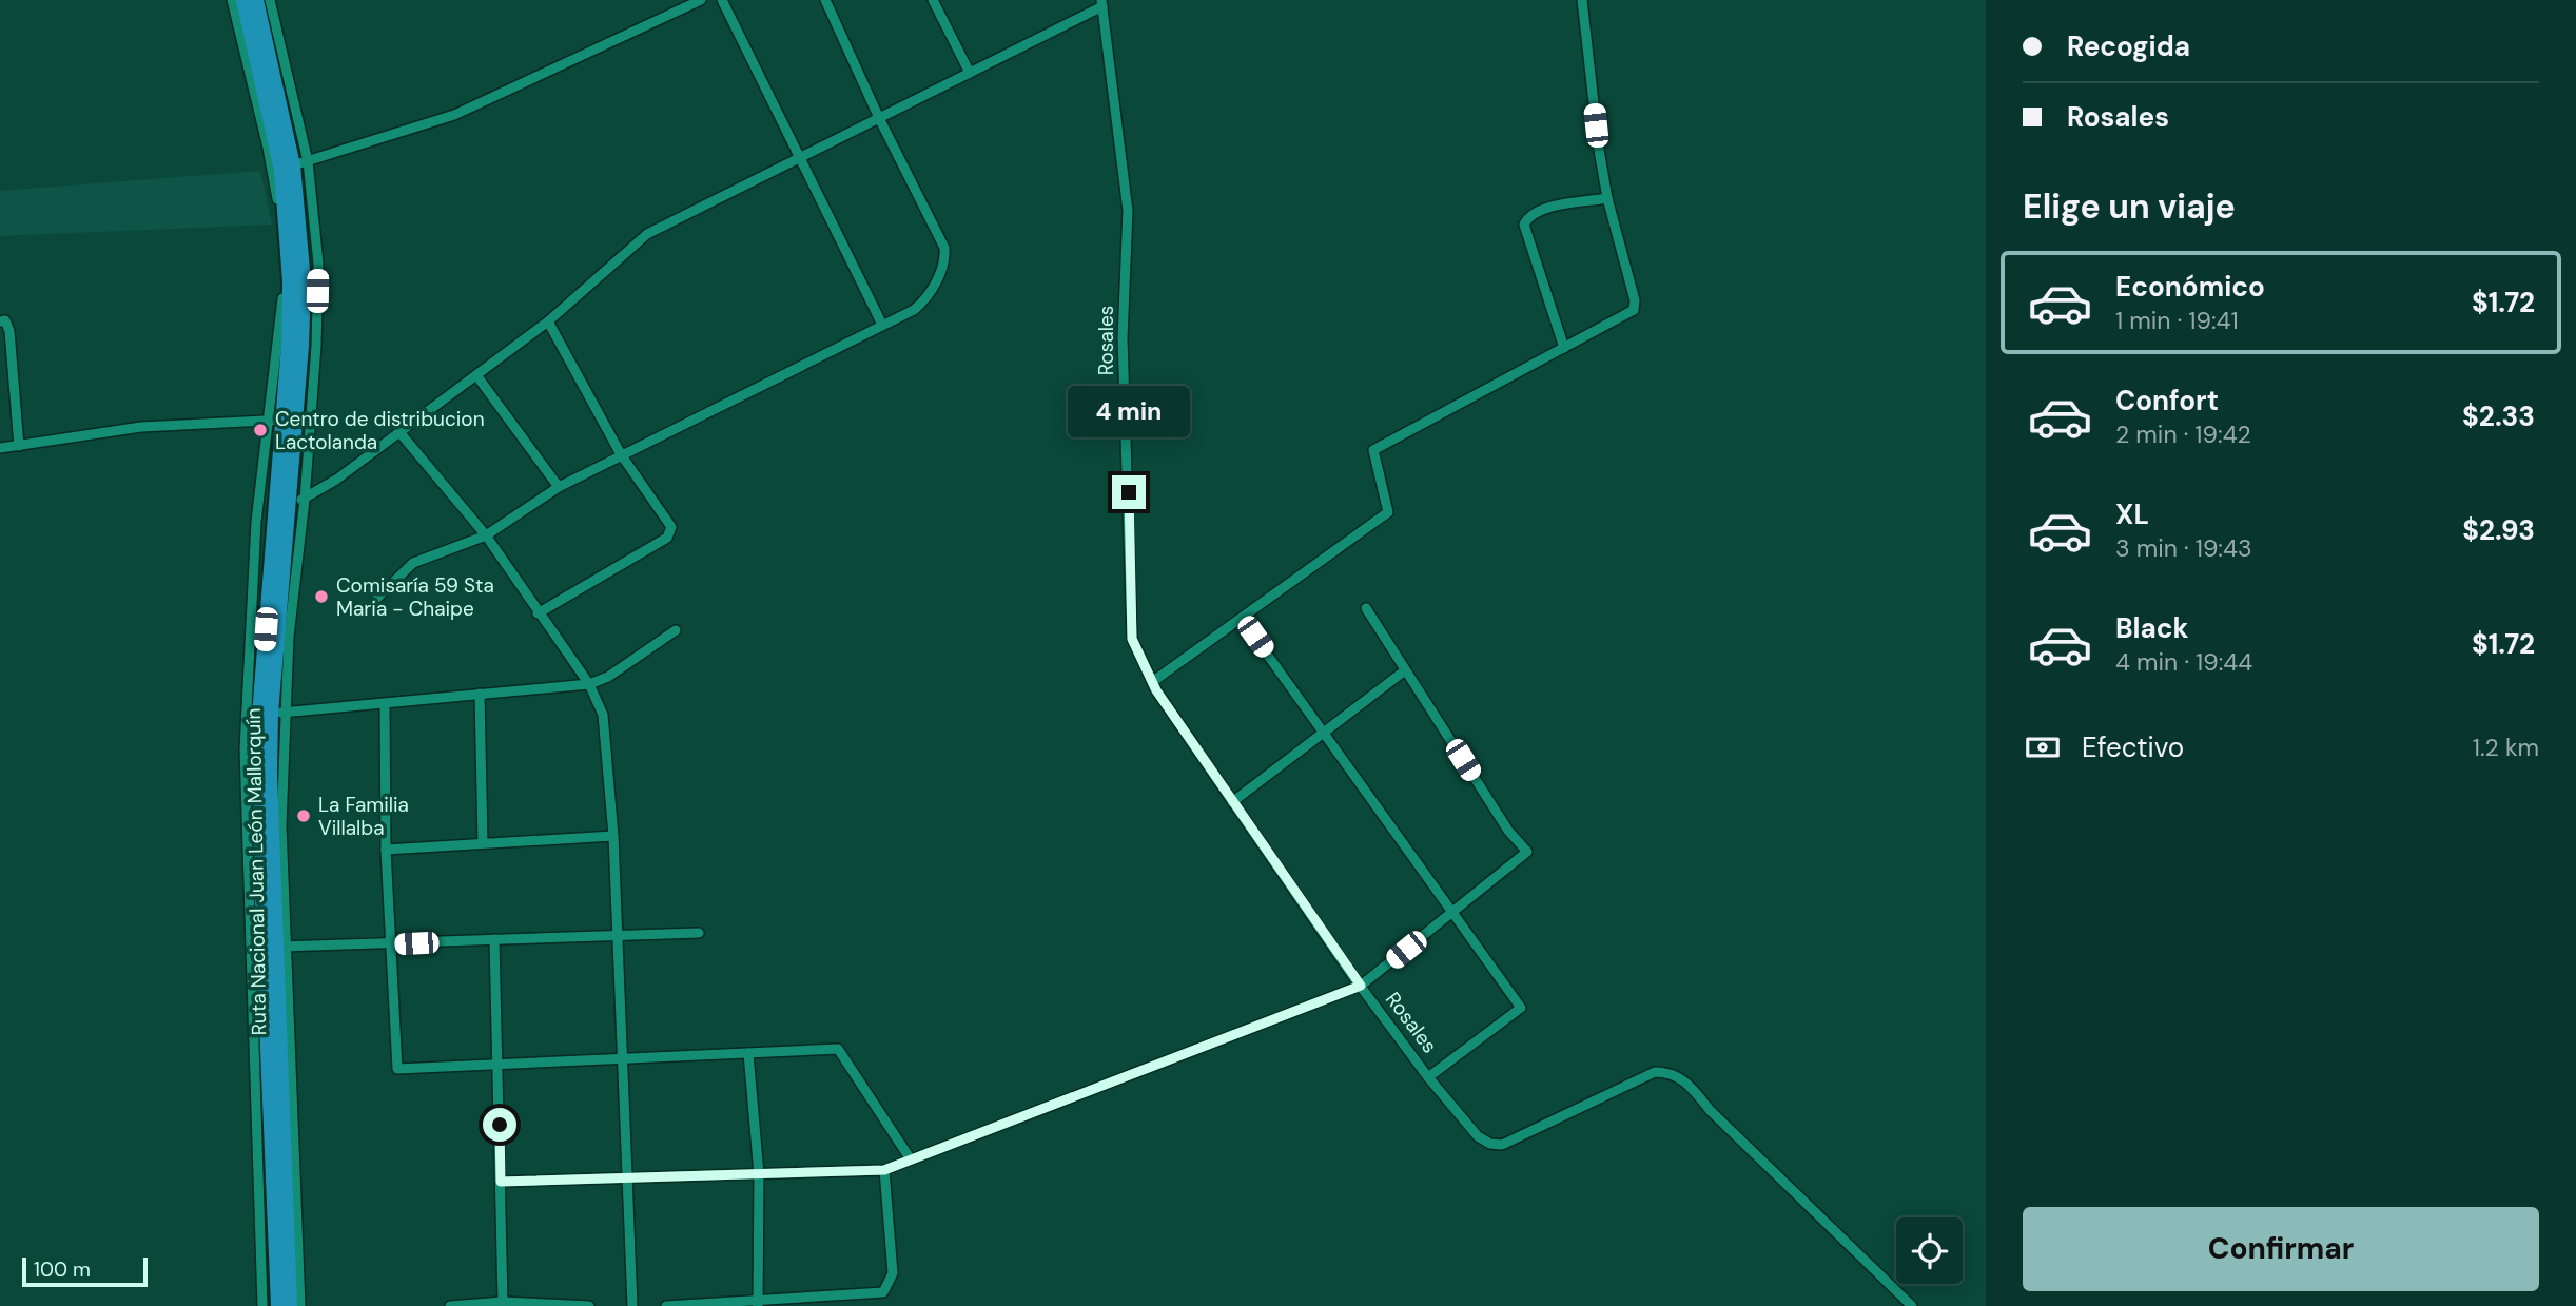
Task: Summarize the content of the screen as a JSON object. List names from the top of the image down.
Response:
{
  "streets": {
    "highway": ["Ruta Nacional Juan León Mallorquín"],
    "street": ["Rosales"]
  },
  "places": ["Centro de distribucion Lactolanda", "Comisaría 59 Sta Maria - Chaipe", "La Familia Villalba"],
  "scale_bar": "100 m",
  "page": {
    "banner": ["Recogida", "Rosales"],
    "heading": "Elige un viaje",
    "list": [
      {
        "name": "Económico",
        "note": "1 min · 19:41",
        "value": "$1.72"
      },
      {
        "name": "Confort",
        "note": "2 min · 19:42",
        "value": "$2.33"
      },
      {
        "name": "XL",
        "note": "3 min · 19:43",
        "value": "$2.93"
      },
      {
        "name": "Black",
        "note": "4 min · 19:44",
        "value": "$1.72"
      }
    ],
    "bubble": "4 min",
    "pay": ["Efectivo", "1.2 km"],
    "buttons": "Confirmar",
    "scale": "100 m"
  }
}
